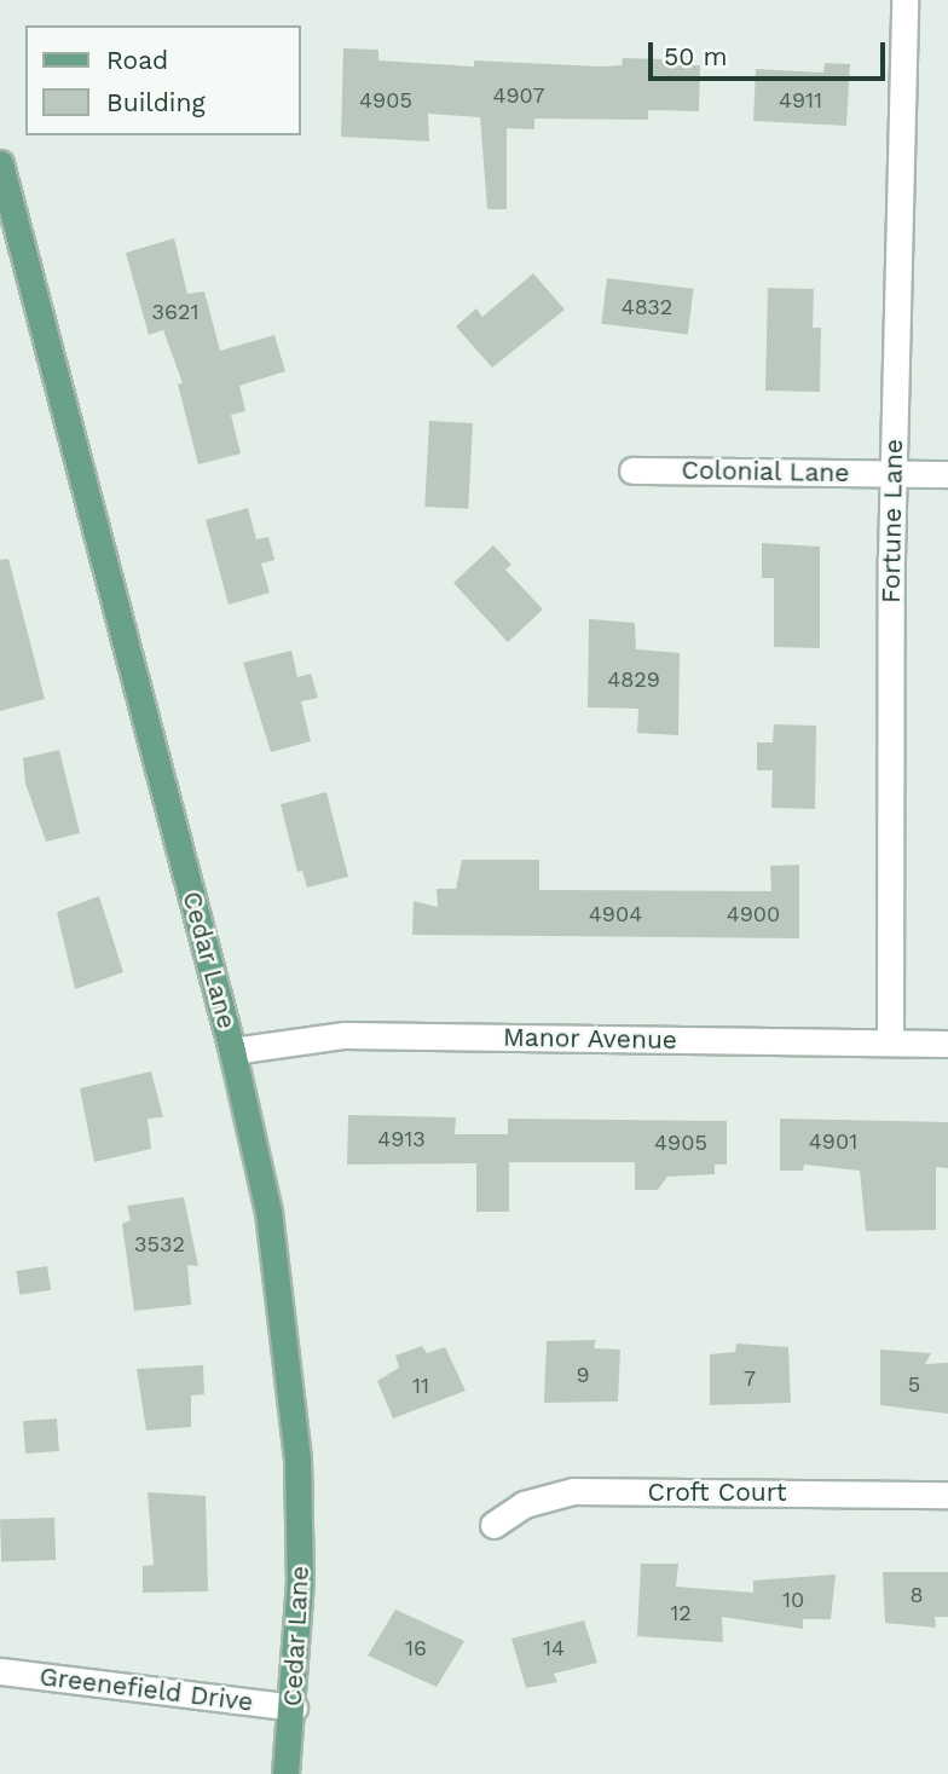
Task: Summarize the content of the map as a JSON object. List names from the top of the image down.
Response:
{
  "streets": {
    "main road": ["Cedar Lane"],
    "street": [
      "Colonial Lane",
      "Fortune Lane",
      "Manor Avenue",
      "Croft Court",
      "Greenefield Drive"
    ]
  },
  "crossings": [
    ["Colonial Lane", "Fortune Lane"],
    ["Fortune Lane", "Manor Avenue"],
    ["Cedar Lane", "Manor Avenue"],
    ["Cedar Lane", "Greenefield Drive"]
  ],
  "house_numbers": [
    "4907",
    "4905",
    "4911",
    "4832",
    "3621",
    "4829",
    "4904",
    "4900",
    "4913",
    "4901",
    "4905",
    "3532",
    "9",
    "7",
    "5",
    "11",
    "8",
    "10",
    "12",
    "16",
    "14"
  ],
  "legend": ["Road", "Building"],
  "scale_bar": "50 m"
}
